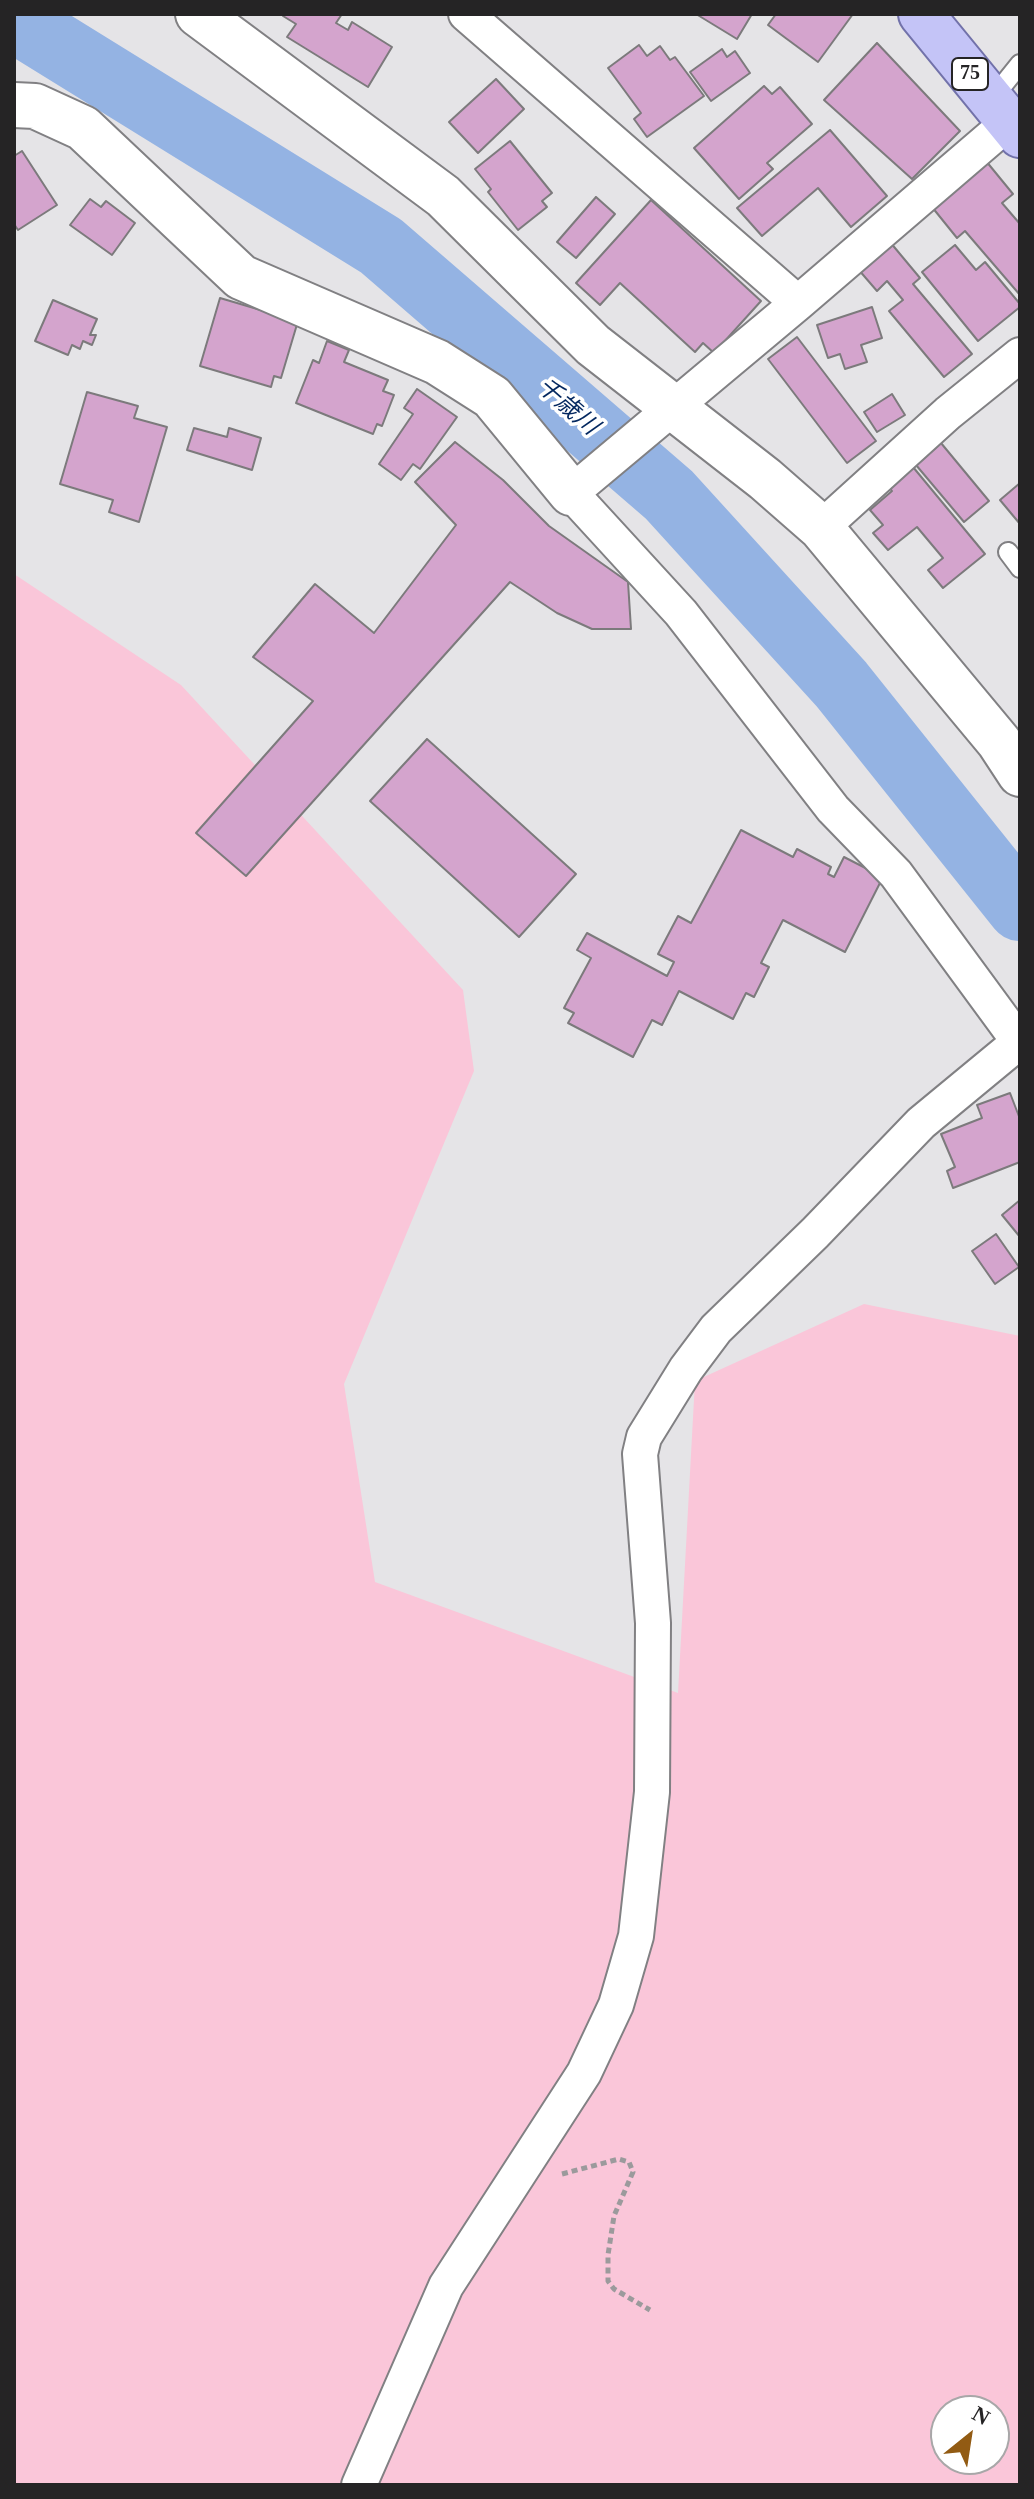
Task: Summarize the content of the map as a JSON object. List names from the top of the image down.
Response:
{
  "streets": {
    "main road": ["75"]
  },
  "water": ["千歳川"],
  "north": "top right"
}
